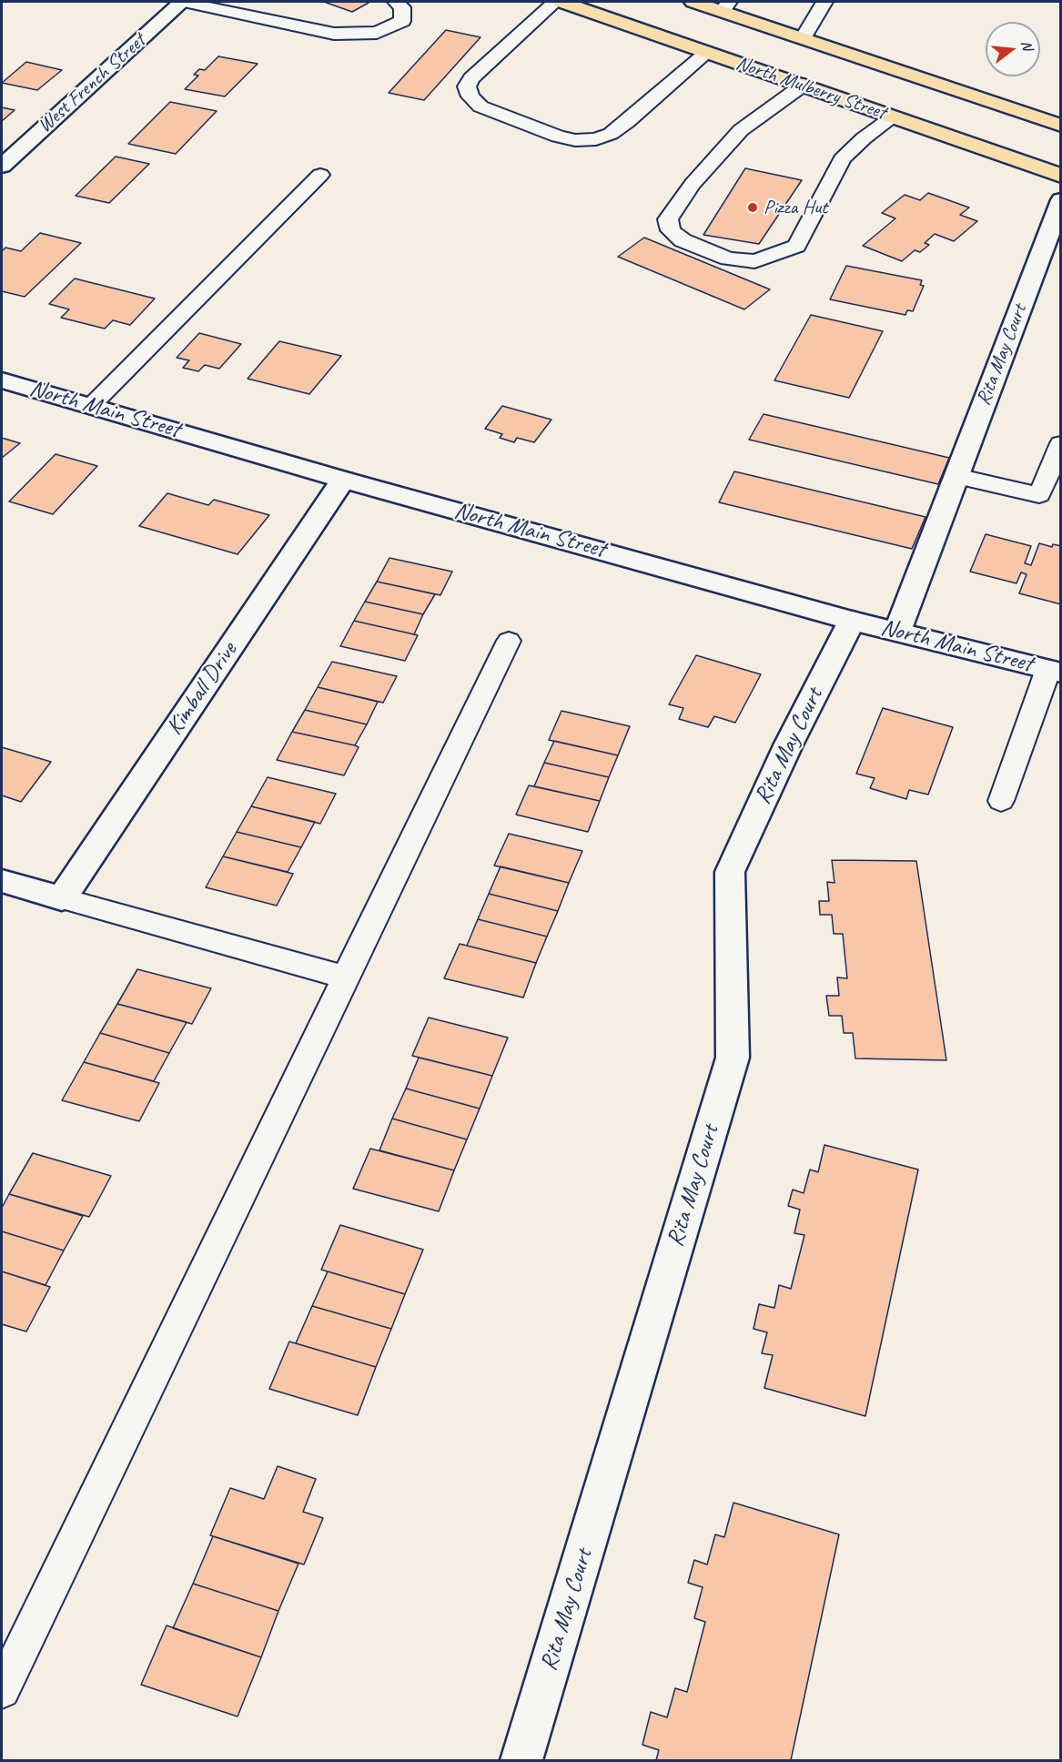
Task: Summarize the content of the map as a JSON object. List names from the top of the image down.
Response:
{
  "streets": {
    "main road": ["North Mulberry Street"],
    "street": [
      "West French Street",
      "Rita May Court",
      "North Main Street",
      "Kimball Drive"
    ]
  },
  "crossings": [
    ["Rita May Court", "North Main Street"],
    ["North Main Street", "Kimball Drive"]
  ],
  "places": ["Pizza Hut"],
  "north": "right"
}
